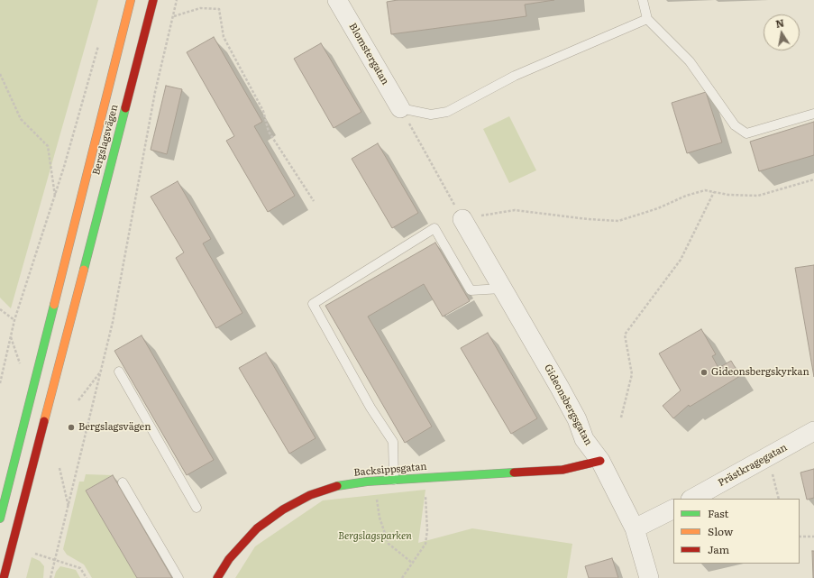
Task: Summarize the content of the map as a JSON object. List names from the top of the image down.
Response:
{
  "streets": {
    "main road": ["Bergslagsvägen", "Backsippsgatan"],
    "street": ["Blomstergatan", "Gideonsbergsgatan", "Prästkragegatan"]
  },
  "crossings": [
    ["Gideonsbergsgatan", "Backsippsgatan"]
  ],
  "parks": ["Bergslagsparken"],
  "places": ["Gideonsbergskyrkan", "Bergslagsvägen"],
  "legend": ["Fast", "Slow", "Jam"],
  "north": "top"
}
